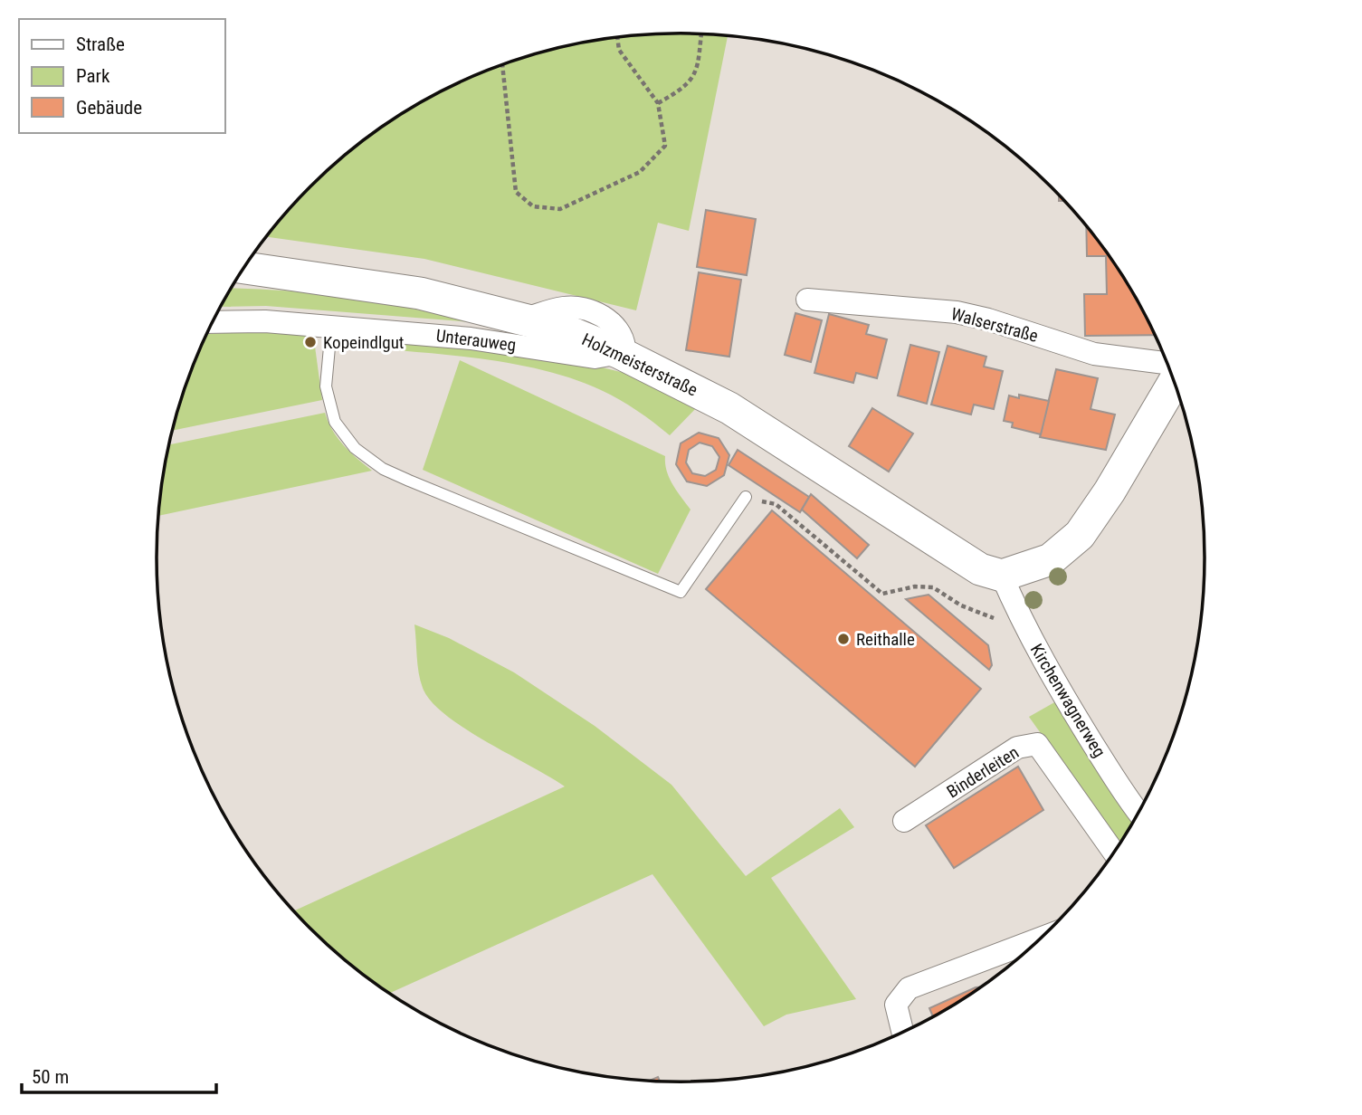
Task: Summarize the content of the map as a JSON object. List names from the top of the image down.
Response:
{
  "streets": {
    "street": [
      "Walserstraße",
      "Unterauweg",
      "Holzmeisterstraße",
      "Kirchenwagnerweg",
      "Binderleiten"
    ]
  },
  "crossings": [
    ["Unterauweg", "Holzmeisterstraße"],
    ["Holzmeisterstraße", "Kirchenwagnerweg"]
  ],
  "places": ["Kopeindlgut", "Reithalle"],
  "legend": ["Straße", "Park", "Gebäude"],
  "scale_bar": "50 m"
}
